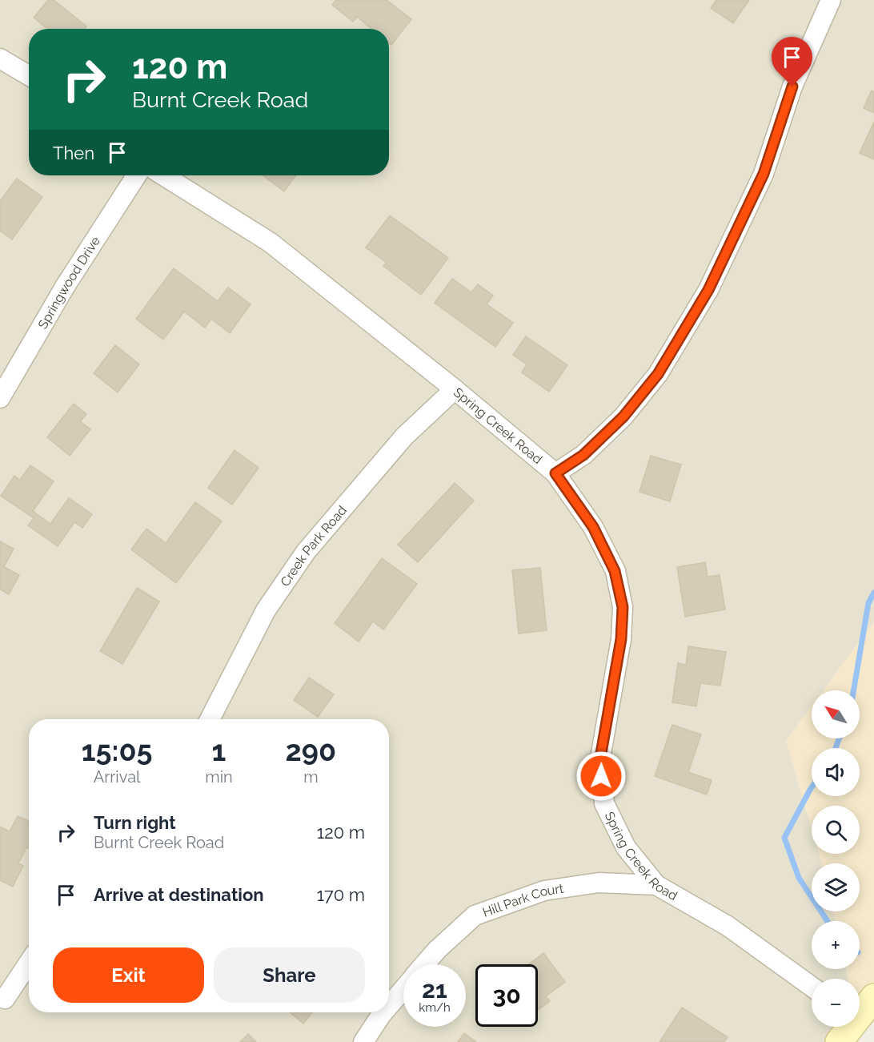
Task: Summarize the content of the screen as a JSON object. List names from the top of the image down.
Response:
{
  "streets": {
    "street": [
      "Springwood Drive",
      "Spring Creek Road",
      "Creek Park Road",
      "Hill Park Court"
    ]
  },
  "crossings": [
    ["Spring Creek Road", "Creek Park Road"],
    ["Spring Creek Road", "Hill Park Court"]
  ],
  "north": "top left",
  "page": {
    "turn": ["120 m", "Burnt Creek Road"],
    "then": "Then",
    "map_buttons": ["+", "−"],
    "eta": [
      "15:05",
      "Arrival",
      "1",
      "min",
      "290",
      "m"
    ],
    "list": [
      {
        "name": "Turn right",
        "note": "Burnt Creek Road",
        "value": "120 m"
      },
      {
        "name": "Arrive at destination",
        "value": "170 m"
      }
    ],
    "buttons": ["Exit", "Share"],
    "speed": "21 km/h",
    "limit": "30"
  }
}
